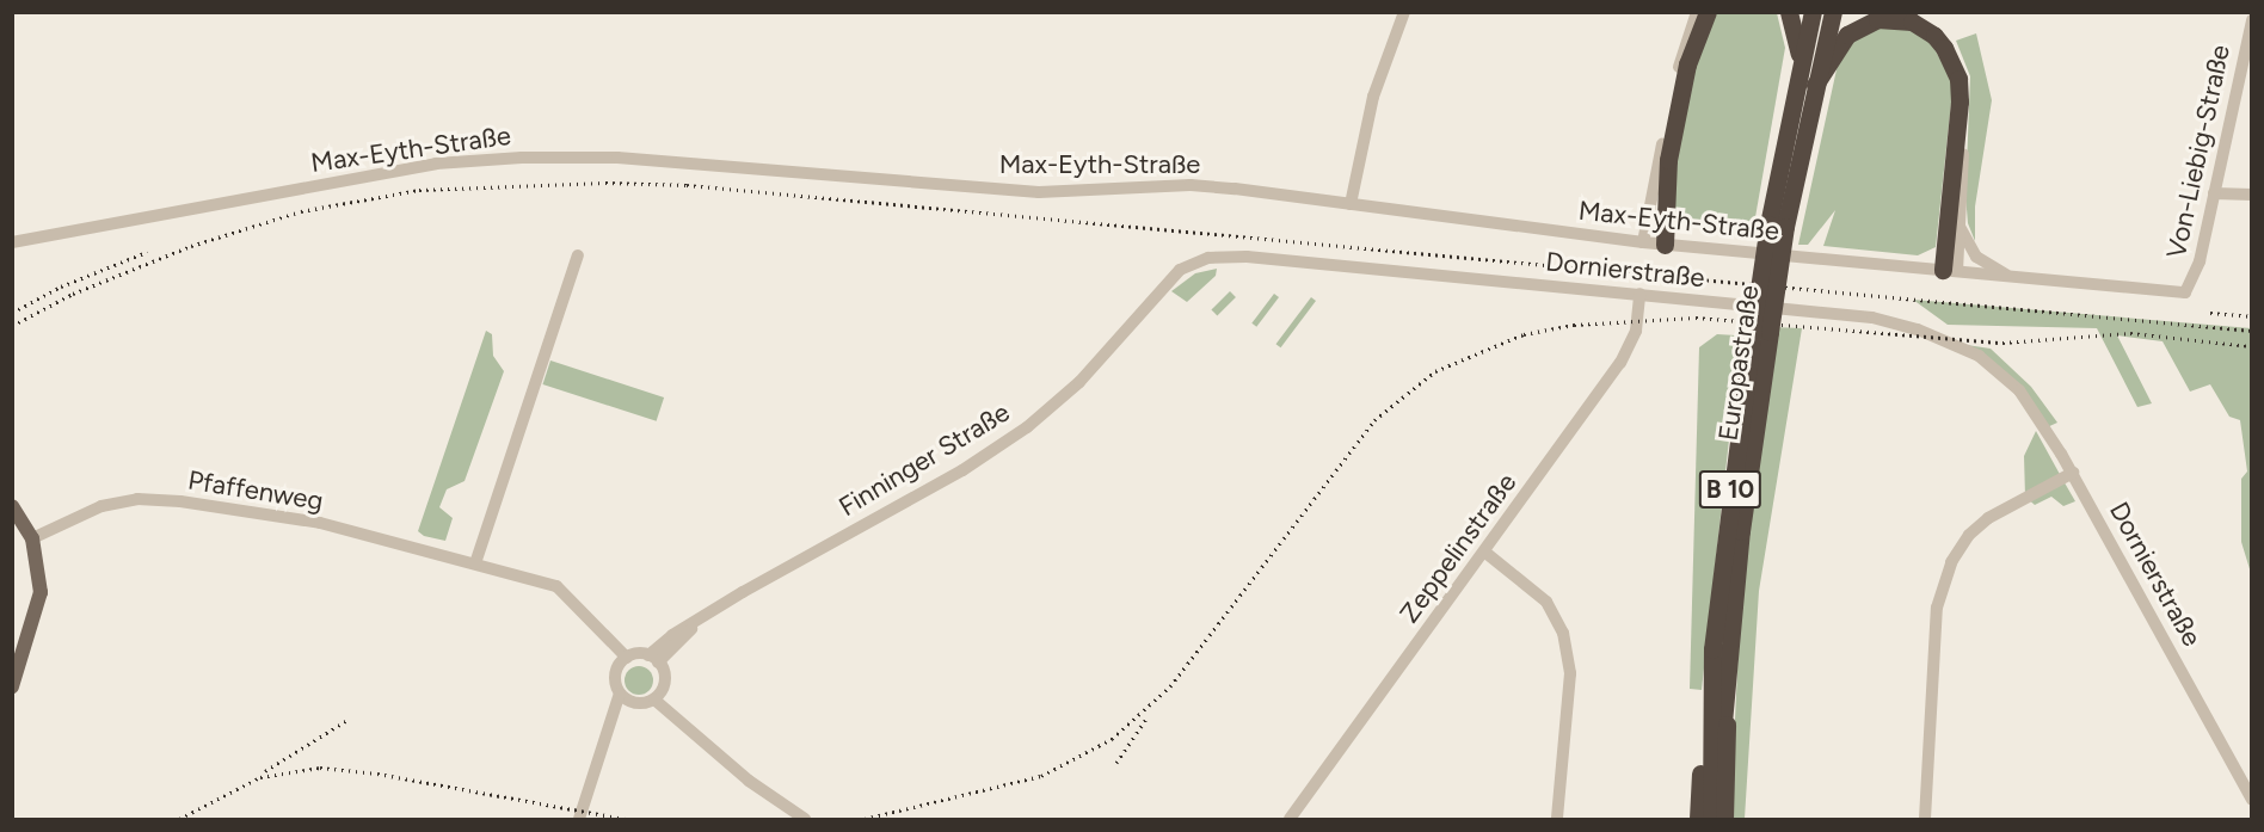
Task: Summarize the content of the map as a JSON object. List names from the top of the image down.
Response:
{
  "streets": {
    "highway": ["Europastraße", "B 10"],
    "street": [
      "Max-Eyth-Straße",
      "Von-Liebig-Straße",
      "Dornierstraße",
      "Finninger Straße",
      "Pfaffenweg",
      "Zeppelinstraße"
    ]
  },
  "crossings": [
    ["Max-Eyth-Straße", "Von-Liebig-Straße"],
    ["Dornierstraße", "Finninger Straße"],
    ["Dornierstraße", "Zeppelinstraße"],
    ["Finninger Straße", "Pfaffenweg"]
  ]
}
